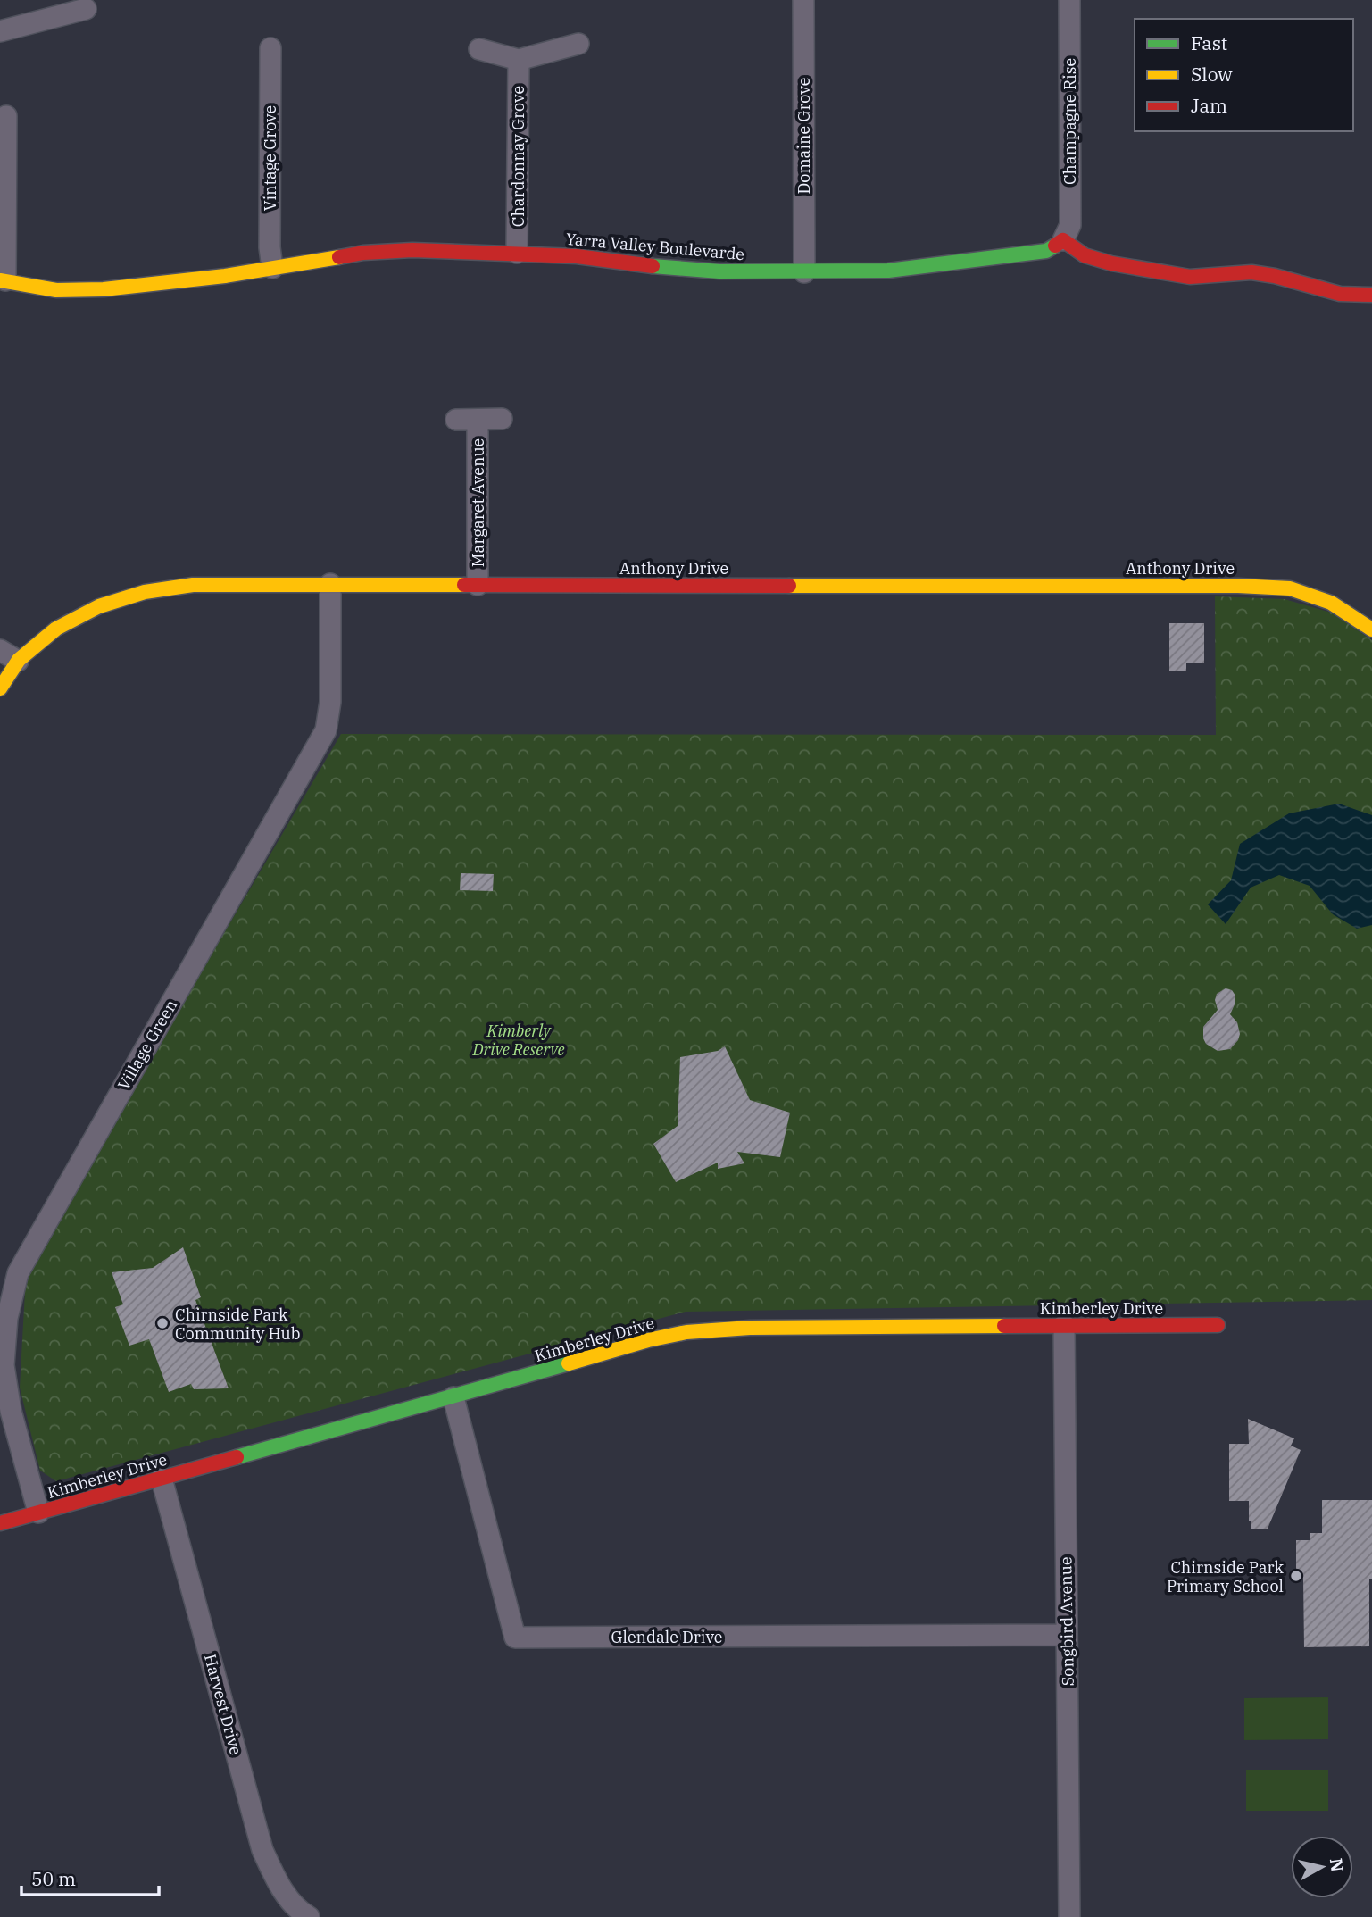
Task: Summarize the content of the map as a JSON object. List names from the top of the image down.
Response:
{
  "streets": {
    "street": [
      "Champagne Rise",
      "Domaine Grove",
      "Chardonnay Grove",
      "Vintage Grove",
      "Yarra Valley Boulevarde",
      "Margaret Avenue",
      "Anthony Drive",
      "Village Green",
      "Kimberley Drive",
      "Songbird Avenue",
      "Glendale Drive",
      "Harvest Drive"
    ]
  },
  "crossings": [
    ["Champagne Rise", "Yarra Valley Boulevarde"],
    ["Domaine Grove", "Yarra Valley Boulevarde"],
    ["Chardonnay Grove", "Yarra Valley Boulevarde"],
    ["Vintage Grove", "Yarra Valley Boulevarde"],
    ["Margaret Avenue", "Anthony Drive"],
    ["Anthony Drive", "Village Green"],
    ["Village Green", "Kimberley Drive"],
    ["Kimberley Drive", "Songbird Avenue"],
    ["Kimberley Drive", "Glendale Drive"],
    ["Kimberley Drive", "Harvest Drive"],
    ["Songbird Avenue", "Glendale Drive"]
  ],
  "parks": ["Kimberly Drive Reserve"],
  "places": ["Chirnside Park Community Hub", "Chirnside Park Primary School"],
  "legend": ["Fast", "Slow", "Jam"],
  "scale_bar": "50 m",
  "north": "right"
}
